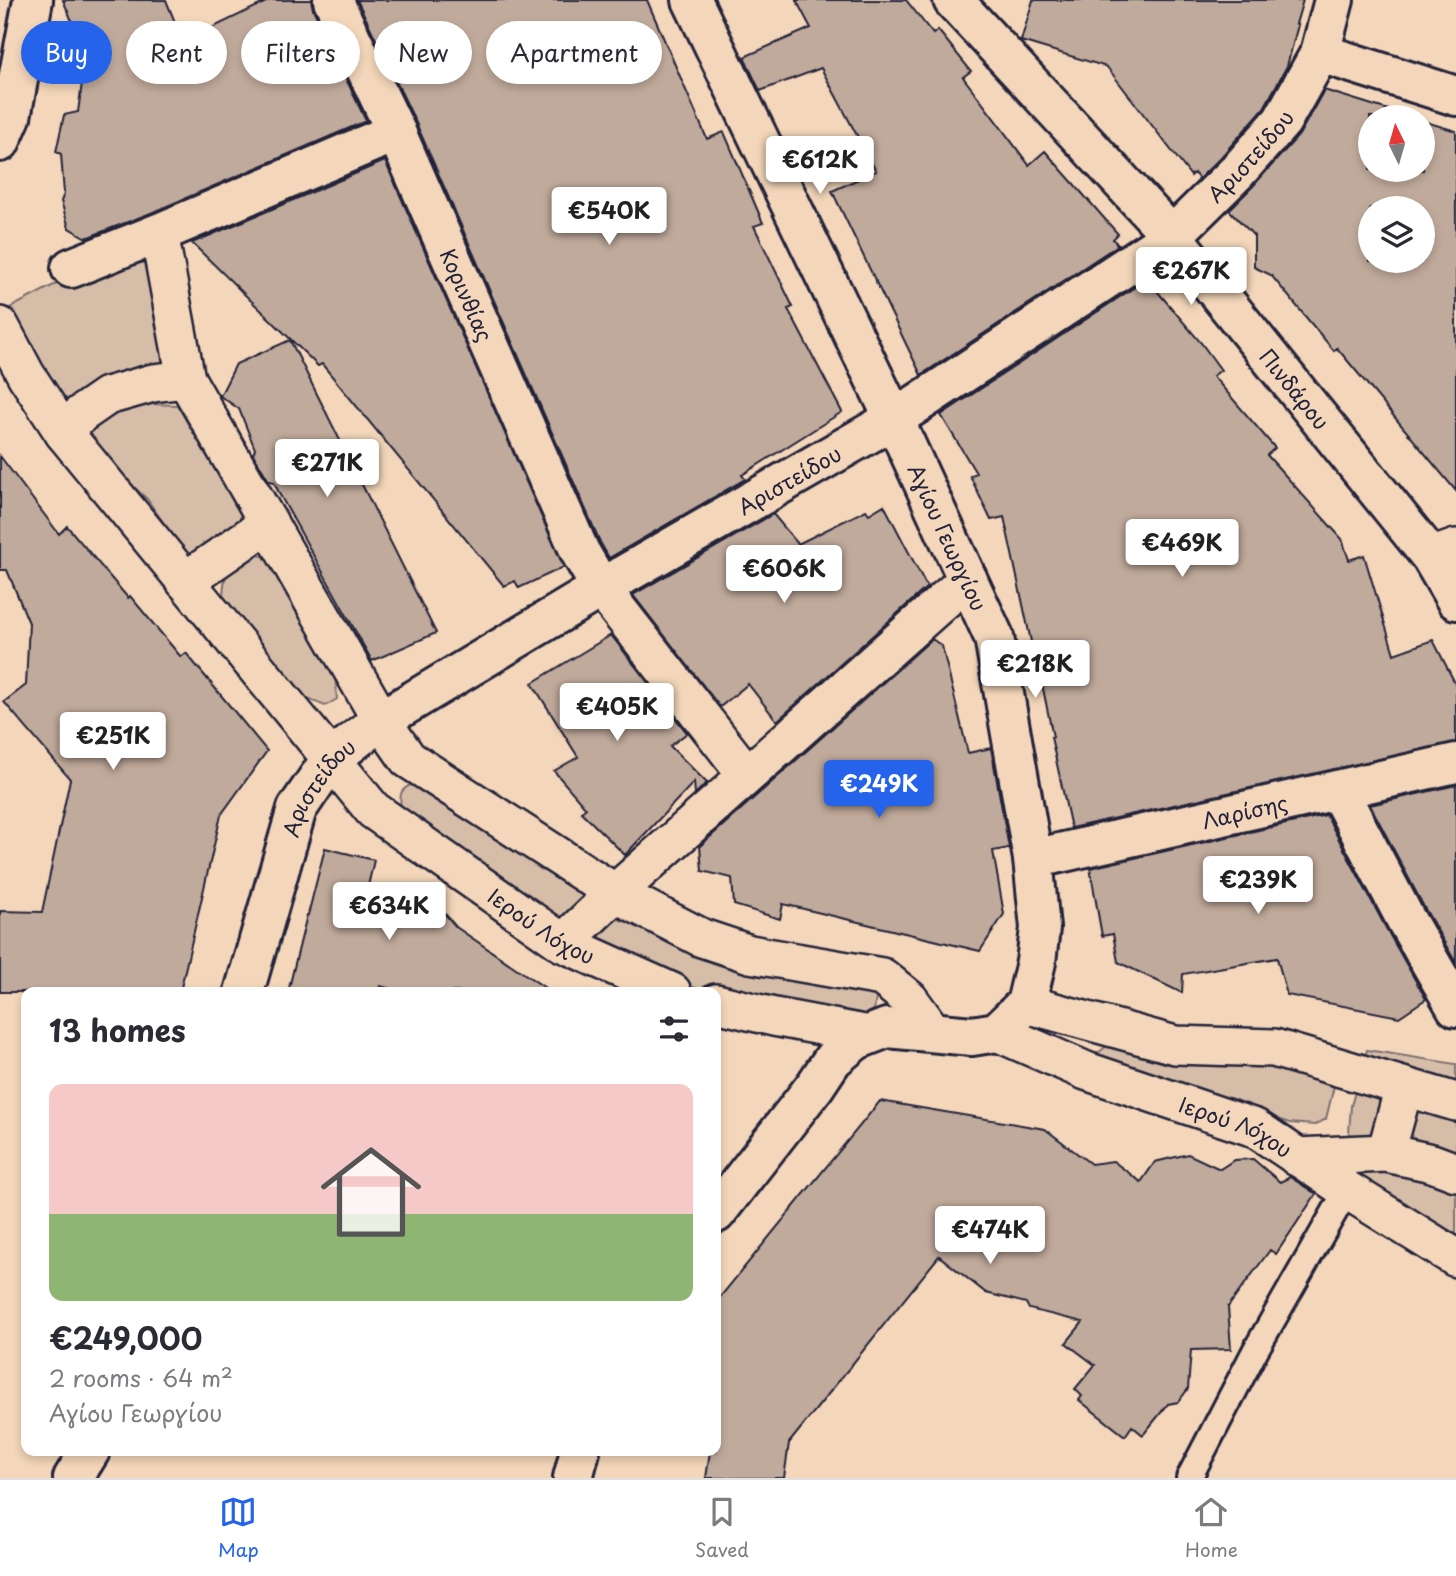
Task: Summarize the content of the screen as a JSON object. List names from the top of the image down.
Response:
{
  "streets": {
    "street": [
      "Αριστείδου",
      "Κορινθίας",
      "Πινδάρου",
      "Αγίου Γεωργίου",
      "Λαρίσης",
      "Ιερού Λόχου"
    ]
  },
  "crossings": [
    ["Αριστείδου", "Κορινθίας"],
    ["Αριστείδου", "Πινδάρου"],
    ["Αριστείδου", "Αγίου Γεωργίου"],
    ["Αριστείδου", "Ιερού Λόχου"],
    ["Αγίου Γεωργίου", "Λαρίσης"]
  ],
  "north": "top",
  "page": {
    "chip": [
      "Buy",
      "Rent",
      "Filters",
      "New",
      "Apartment"
    ],
    "price": [
      "€612K",
      "€540K",
      "€267K",
      "€271K",
      "€469K",
      "€606K",
      "€218K",
      "€405K",
      "€251K",
      "€249K",
      "€239K",
      "€634K",
      "€474K"
    ],
    "heading": "13 homes",
    "list": [
      {
        "name": "€249,000",
        "note": "2 rooms · 64 m² · Αγίου Γεωργίου"
      }
    ],
    "tabs": ["Map", "Saved", "Home"]
  }
}
